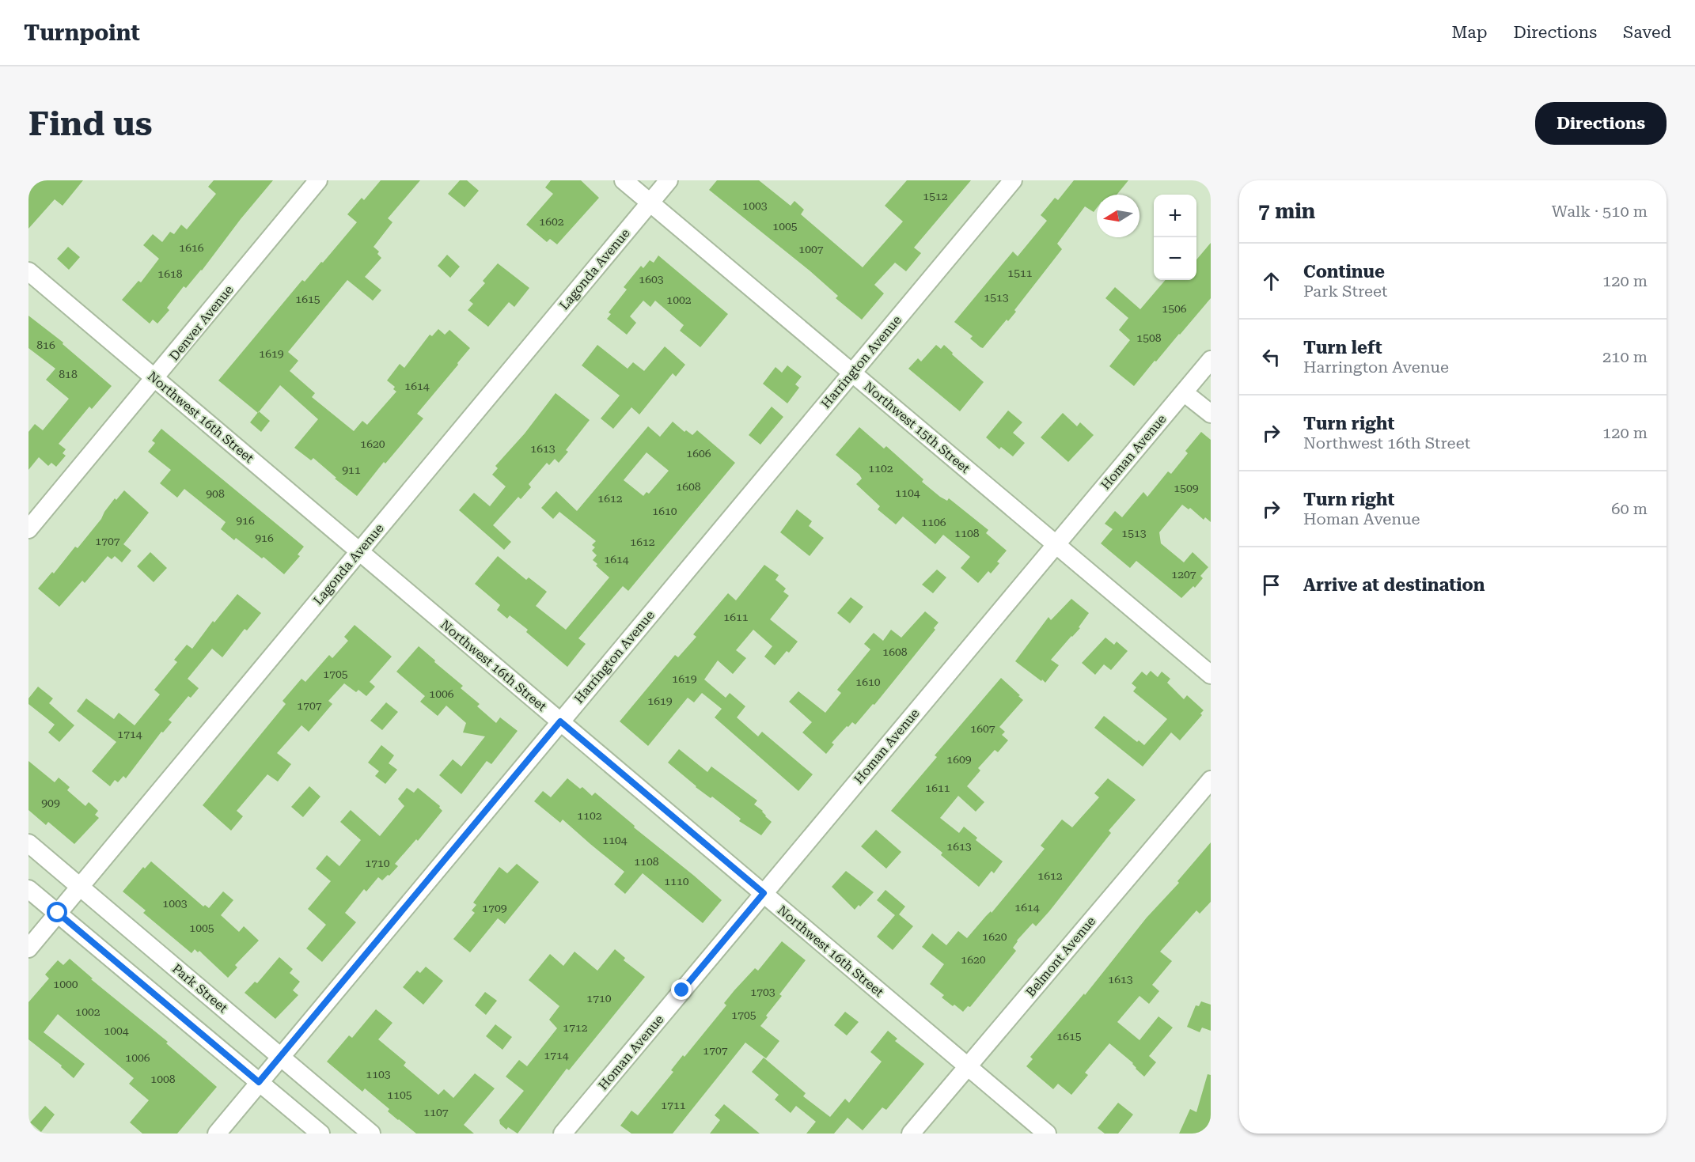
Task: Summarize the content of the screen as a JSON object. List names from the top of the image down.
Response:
{
  "streets": {
    "street": [
      "Lagonda Avenue",
      "Denver Avenue",
      "Harrington Avenue",
      "Northwest 16th Street",
      "Northwest 15th Street",
      "Homan Avenue",
      "Belmont Avenue",
      "Park Street"
    ]
  },
  "crossings": [
    ["Lagonda Avenue", "Northwest 16th Street"],
    ["Lagonda Avenue", "Northwest 15th Street"],
    ["Lagonda Avenue", "Park Street"],
    ["Denver Avenue", "Northwest 16th Street"],
    ["Harrington Avenue", "Northwest 16th Street"],
    ["Harrington Avenue", "Northwest 15th Street"],
    ["Harrington Avenue", "Park Street"],
    ["Northwest 16th Street", "Homan Avenue"],
    ["Northwest 16th Street", "Belmont Avenue"],
    ["Northwest 15th Street", "Homan Avenue"]
  ],
  "house_numbers": [
    "1512",
    "1003",
    "1602",
    "1005",
    "1616",
    "1007",
    "1511",
    "1618",
    "1603",
    "1513",
    "1615",
    "1002",
    "1506",
    "1508",
    "816",
    "1619",
    "818",
    "1614",
    "1620",
    "1613",
    "1606",
    "1102",
    "911",
    "1608",
    "1509",
    "1104",
    "908",
    "1612",
    "1610",
    "916",
    "1106",
    "1108",
    "1513",
    "916",
    "1707",
    "1612",
    "1614",
    "1207",
    "1611",
    "1608",
    "1705",
    "1619",
    "1610",
    "1006",
    "1619",
    "1707",
    "1607",
    "1714",
    "1609",
    "1611",
    "909",
    "1102",
    "1104",
    "1613",
    "1108",
    "1710",
    "1612",
    "1110",
    "1003",
    "1614",
    "1709",
    "1005",
    "1620",
    "1620",
    "1613",
    "1000",
    "1703",
    "1710",
    "1002",
    "1705",
    "1712",
    "1004",
    "1615",
    "1707",
    "1714",
    "1006",
    "1103",
    "1008",
    "1105",
    "1711",
    "1107"
  ],
  "north": "left",
  "page": {
    "header": "Turnpoint",
    "nav": ["Map", "Directions", "Saved"],
    "buttons": "Directions",
    "title": "Find us",
    "heading": ["7 min", "Walk · 510 m"],
    "map_buttons": ["+", "−"],
    "list": [
      ["Continue", "Park Street", "120 m"],
      ["Turn left", "Harrington Avenue", "210 m"],
      ["Turn right", "Northwest 16th Street", "120 m"],
      ["Turn right", "Homan Avenue", "60 m"],
      "Arrive at destination"
    ]
  }
}
